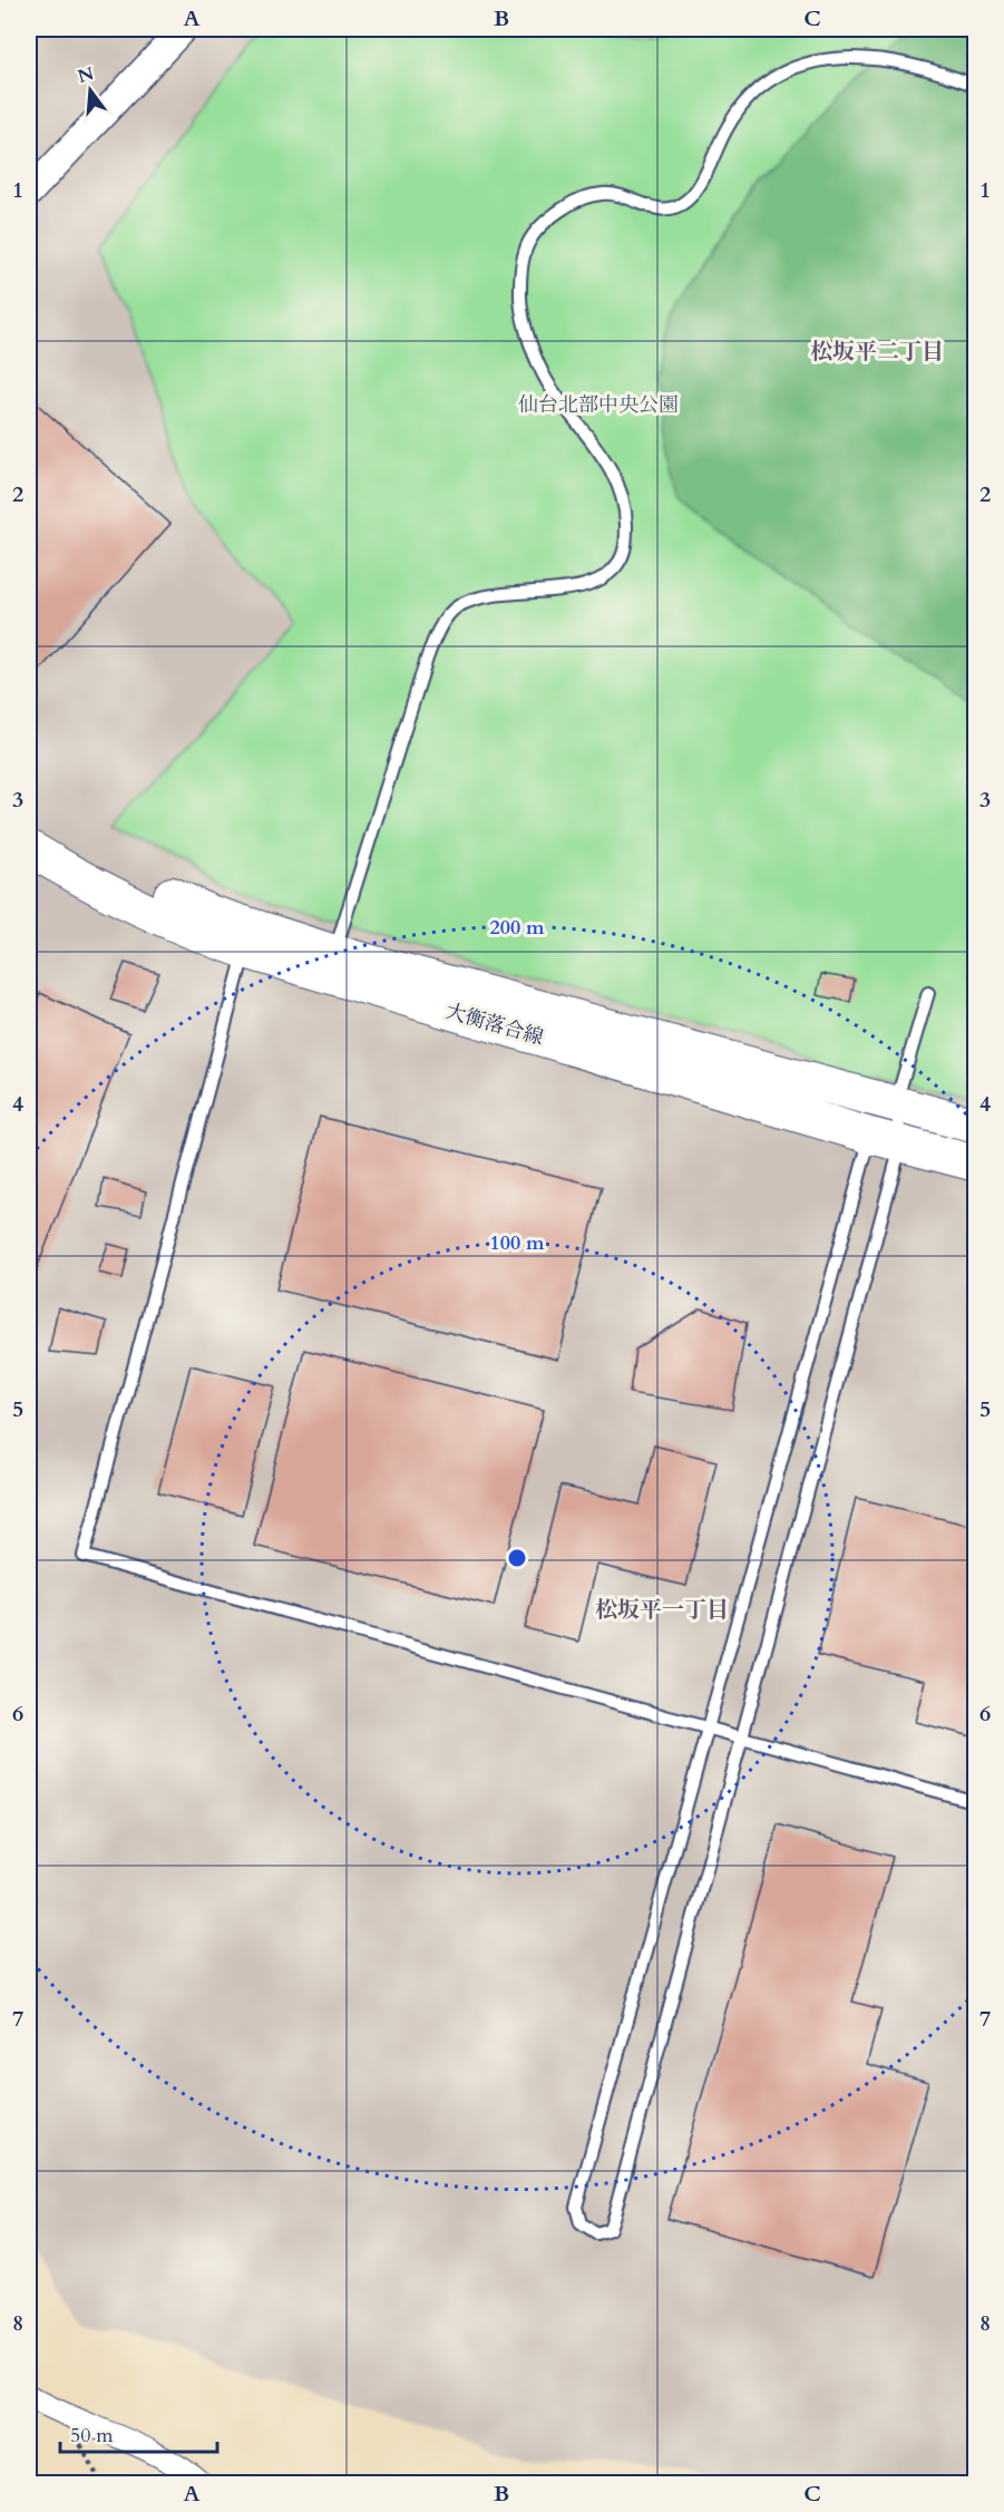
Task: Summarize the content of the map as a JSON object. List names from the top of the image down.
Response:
{
  "streets": {
    "main road": ["大衡落合線"]
  },
  "districts": ["松坂平二丁目", "松坂平一丁目"],
  "parks": ["仙台北部中央公園"],
  "scale_bar": "50 m",
  "north": "top",
  "grid": {
    "columns": ["A", "B", "C"],
    "rows": [
      "1",
      "2",
      "3",
      "4",
      "5",
      "6",
      "7",
      "8"
    ]
  },
  "rings": ["200 m", "100 m"]
}
